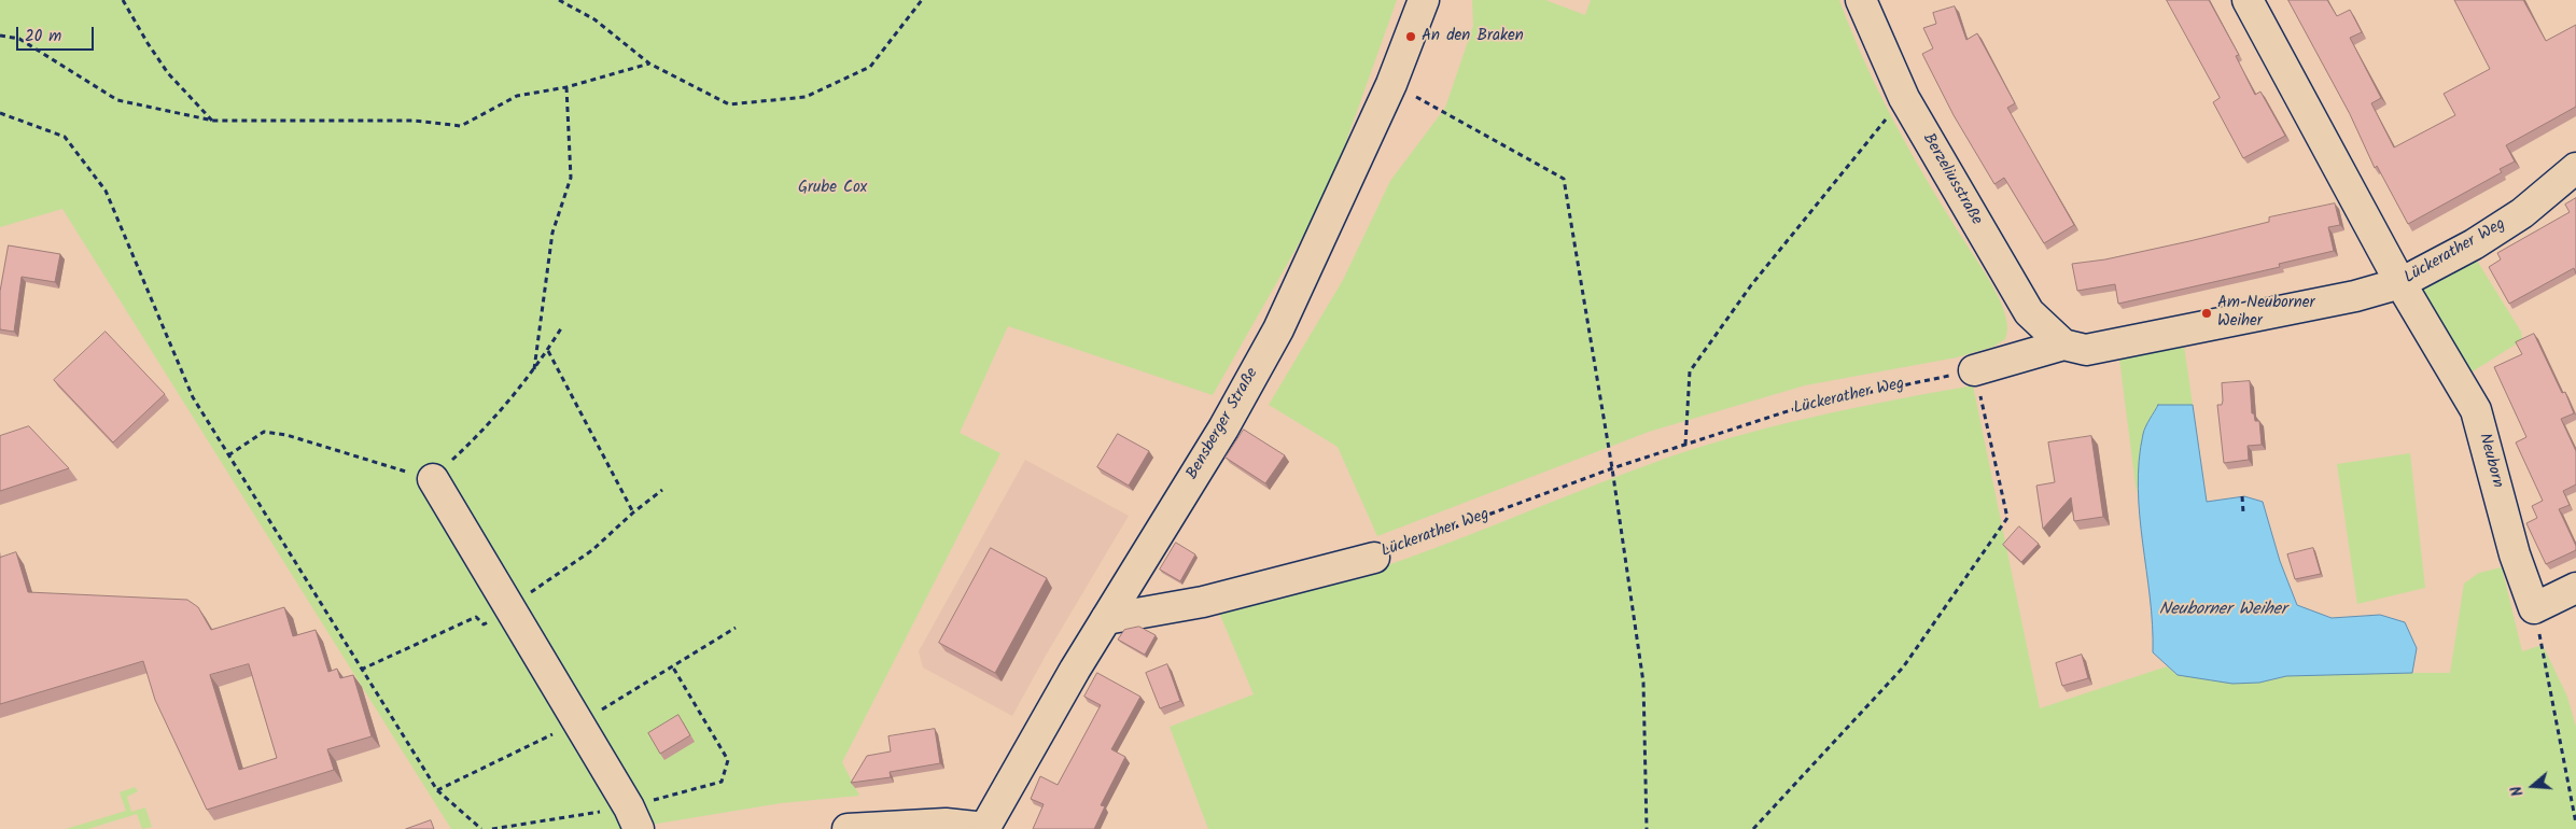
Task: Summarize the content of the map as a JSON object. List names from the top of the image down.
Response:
{
  "streets": {
    "street": [
      "Berzeliusstraße",
      "Lückerather Weg",
      "Bensberger Straße",
      "Neuborn"
    ]
  },
  "crossings": [
    ["Berzeliusstraße", "Lückerather Weg"],
    ["Lückerather Weg", "Bensberger Straße"],
    ["Lückerather Weg", "Neuborn"]
  ],
  "water": ["Neuborner Weiher"],
  "parks": ["Grube Cox"],
  "places": ["An den Braken", "Am Neuborner Weiher"],
  "scale_bar": "20 m",
  "north": "left"
}
